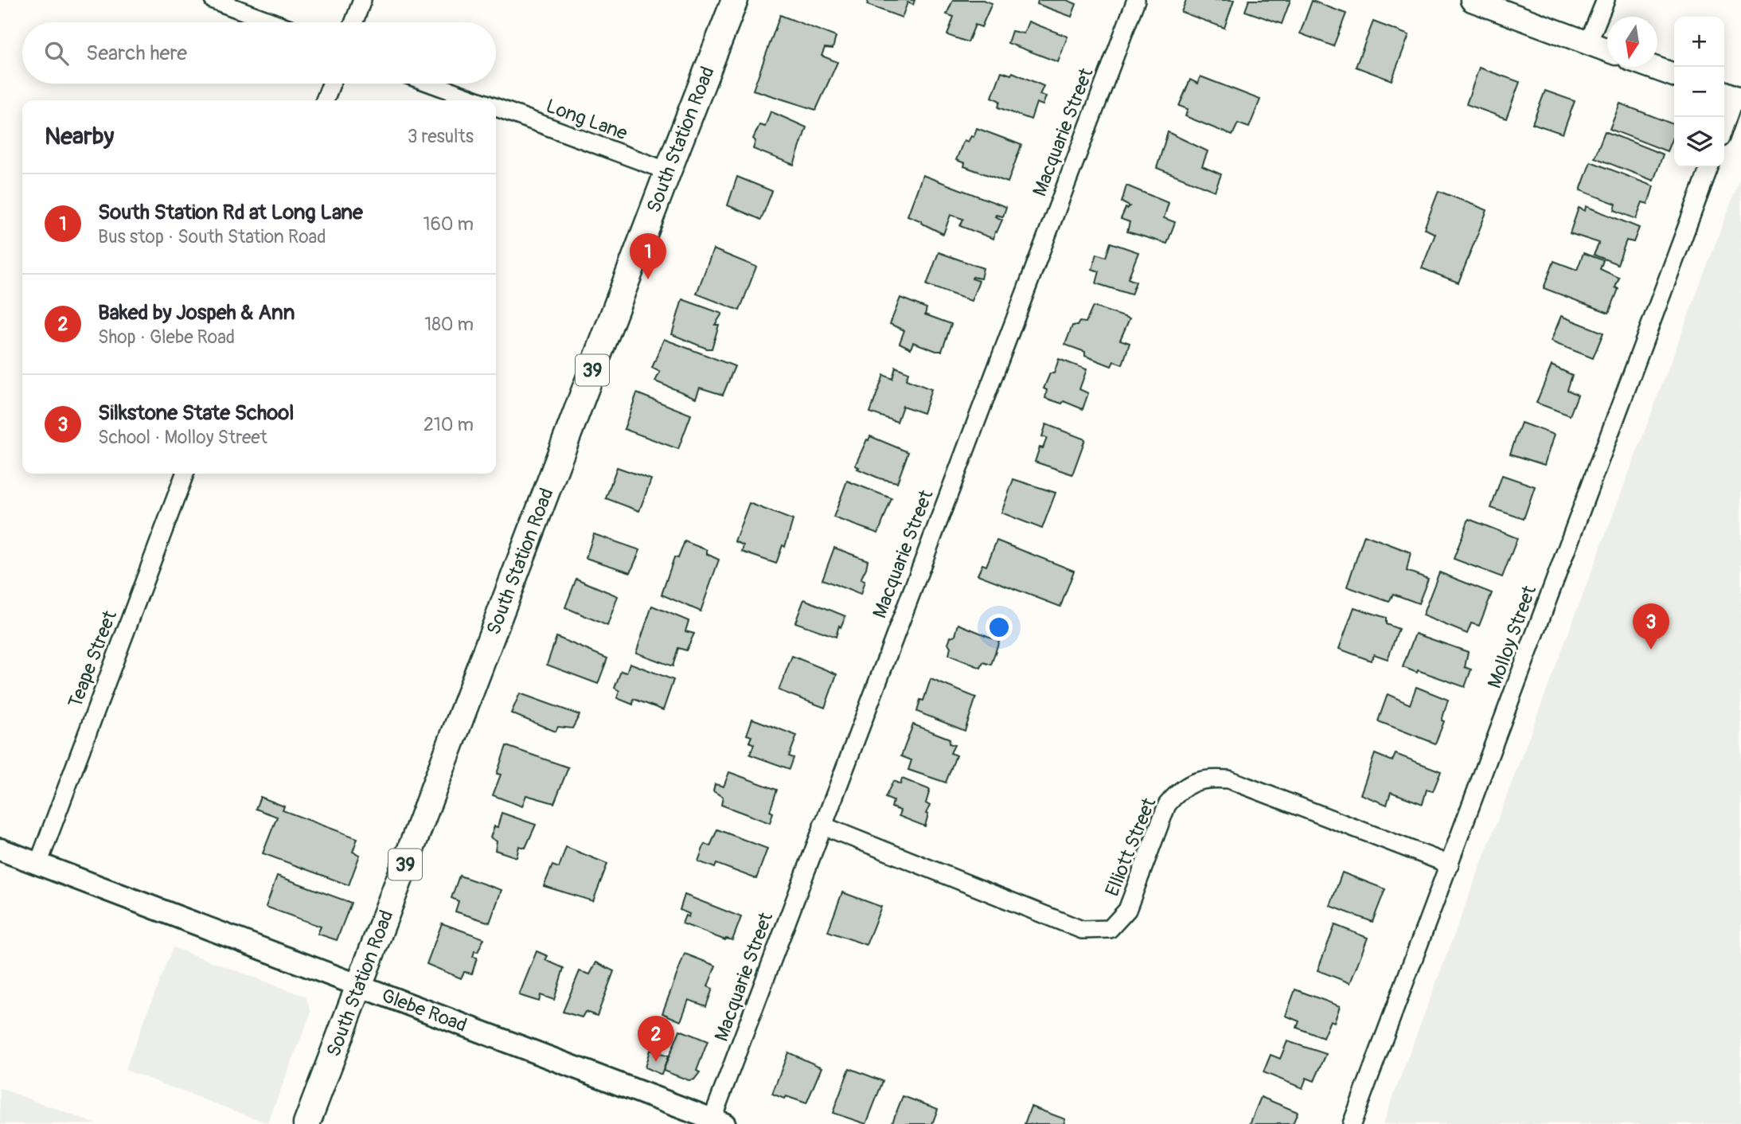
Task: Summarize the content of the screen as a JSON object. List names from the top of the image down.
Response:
{
  "streets": {
    "main road": ["South Station Road", "39"],
    "street": [
      "Long Lane",
      "Macquarie Street",
      "Molloy Street",
      "Teape Street",
      "Elliott Street",
      "Glebe Road"
    ]
  },
  "crossings": [
    ["Long Lane", "South Station Road"],
    ["Macquarie Street", "Elliott Street"],
    ["Macquarie Street", "Glebe Road"],
    ["South Station Road", "Glebe Road"],
    ["Molloy Street", "Elliott Street"],
    ["Teape Street", "Glebe Road"]
  ],
  "north": "bottom",
  "page": {
    "map_buttons": ["+", "−"],
    "search": "Search here",
    "heading": ["Nearby", "3 results"],
    "list": [
      {
        "mark": "1",
        "name": "South Station Rd at Long Lane",
        "note": "Bus stop · South Station Road",
        "value": "160 m"
      },
      {
        "mark": "2",
        "name": "Baked by Jospeh & Ann",
        "note": "Shop · Glebe Road",
        "value": "180 m"
      },
      {
        "mark": "3",
        "name": "Silkstone State School",
        "note": "School · Molloy Street",
        "value": "210 m"
      }
    ],
    "pins": ["1", "3", "2"]
  }
}
